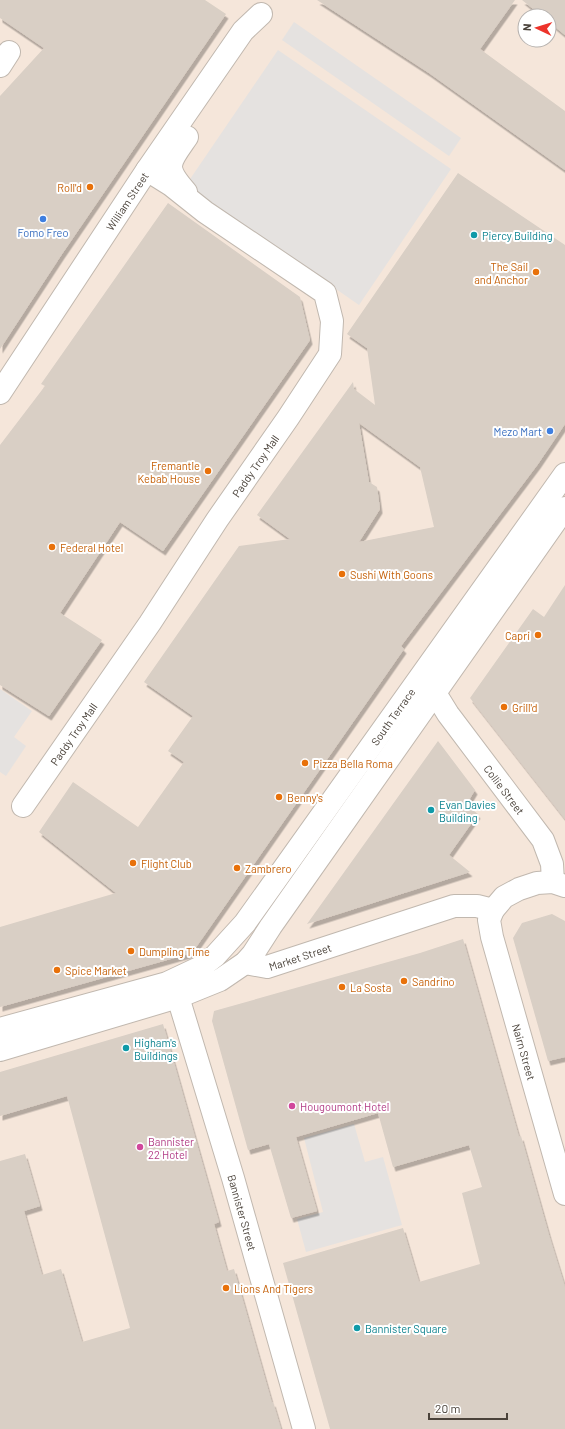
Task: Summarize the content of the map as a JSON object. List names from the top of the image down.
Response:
{
  "streets": {
    "street": [
      "William Street",
      "Paddy Troy Mall",
      "South Terrace",
      "Collie Street",
      "Market Street",
      "Nairn Street",
      "Bannister Street"
    ]
  },
  "crossings": [
    ["William Street", "Paddy Troy Mall"],
    ["South Terrace", "Collie Street"],
    ["South Terrace", "Market Street"],
    ["Market Street", "Nairn Street"]
  ],
  "places": [
    "Roll'd",
    "Fomo Freo",
    "Piercy Building",
    "The Sail and Anchor",
    "Mezo Mart",
    "Fremantle Kebab House",
    "Federal Hotel",
    "Sushi With Goons",
    "Capri",
    "Grill'd",
    "Pizza Bella Roma",
    "Benny's",
    "Evan Davies Building",
    "Flight Club",
    "Zambrero",
    "Dumpling Time",
    "Spice Market",
    "Sandrino",
    "La Sosta",
    "Higham's Buildings",
    "Hougoumont Hotel",
    "Bannister 22 Hotel",
    "Lions And Tigers",
    "Bannister Square"
  ],
  "scale_bar": "20 m",
  "north": "left"
}
